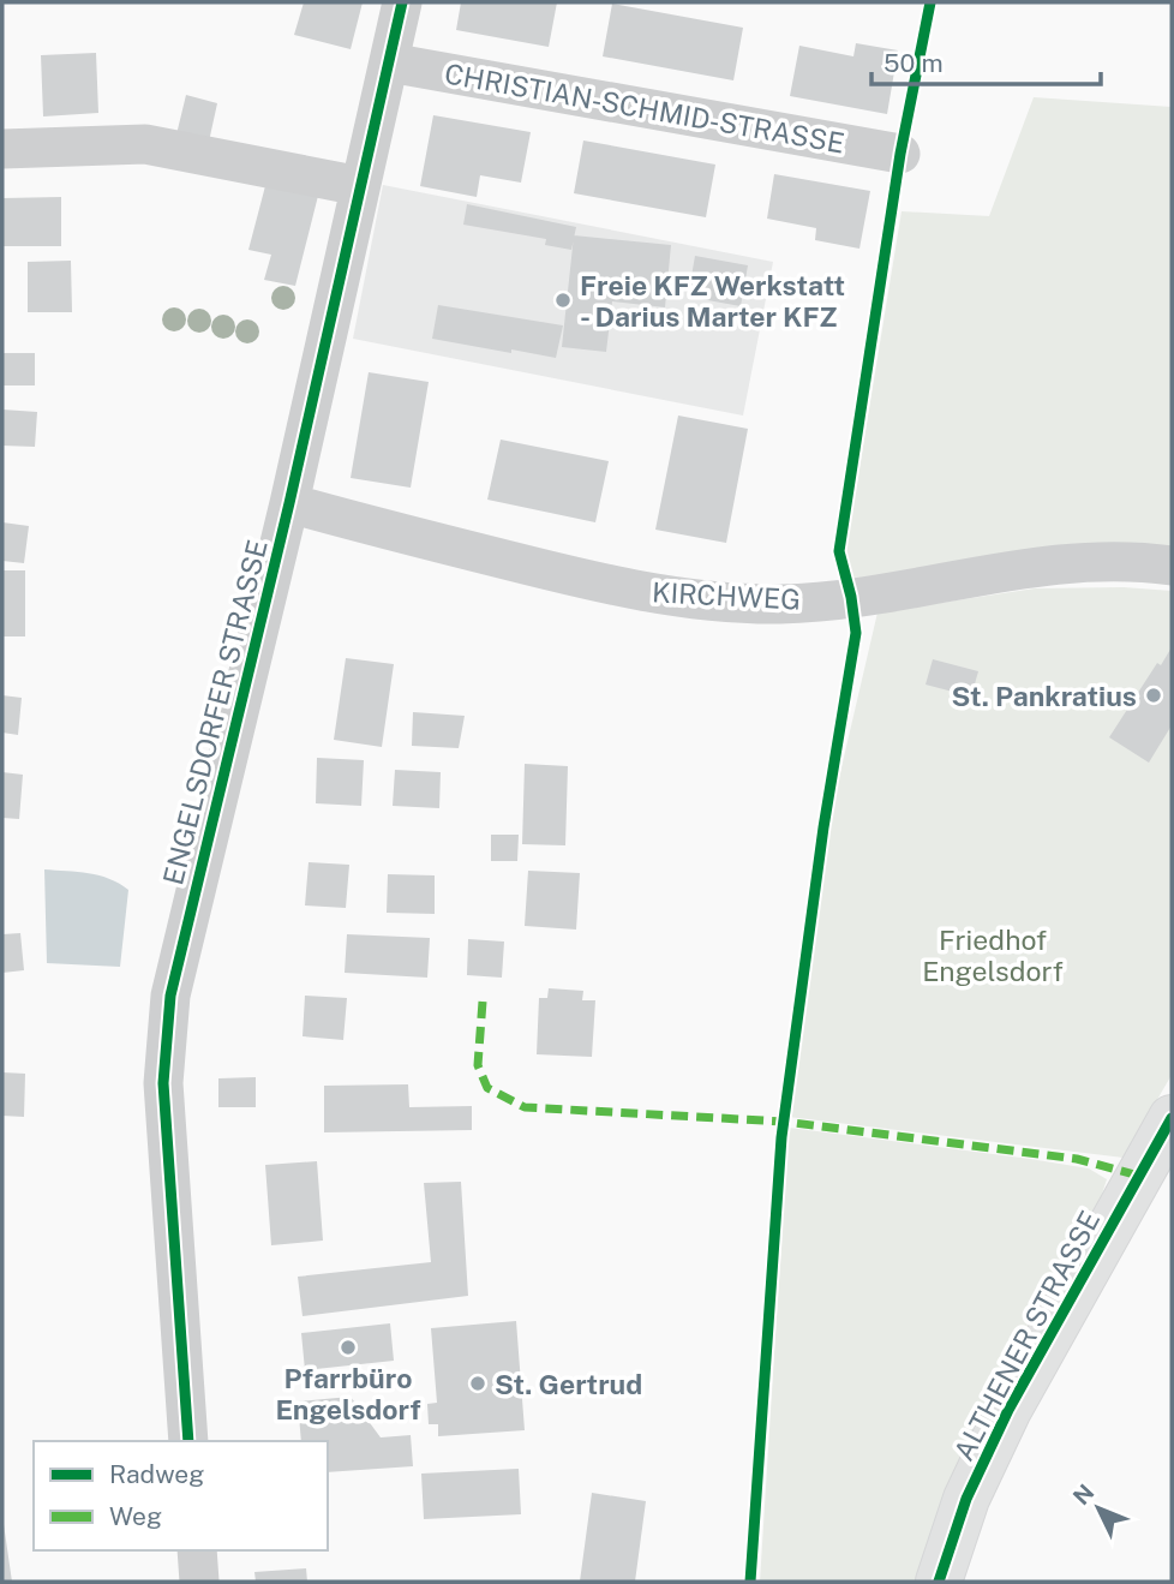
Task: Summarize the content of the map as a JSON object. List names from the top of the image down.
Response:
{
  "streets": {
    "main road": ["ALTHENER STRASSE"],
    "street": ["CHRISTIAN-SCHMID-STRASSE", "KIRCHWEG", "ENGELSDORFER STRASSE"]
  },
  "crossings": [
    ["CHRISTIAN-SCHMID-STRASSE", "ENGELSDORFER STRASSE"],
    ["KIRCHWEG", "ENGELSDORFER STRASSE"]
  ],
  "parks": ["Friedhof Engelsdorf"],
  "places": [
    "Freie KFZ Werkstatt - Darius Marter KFZ",
    "St. Pankratius",
    "Pfarrbüro Engelsdorf",
    "St. Gertrud"
  ],
  "legend": ["Radweg", "Weg"],
  "scale_bar": "50 m",
  "north": "top left"
}
